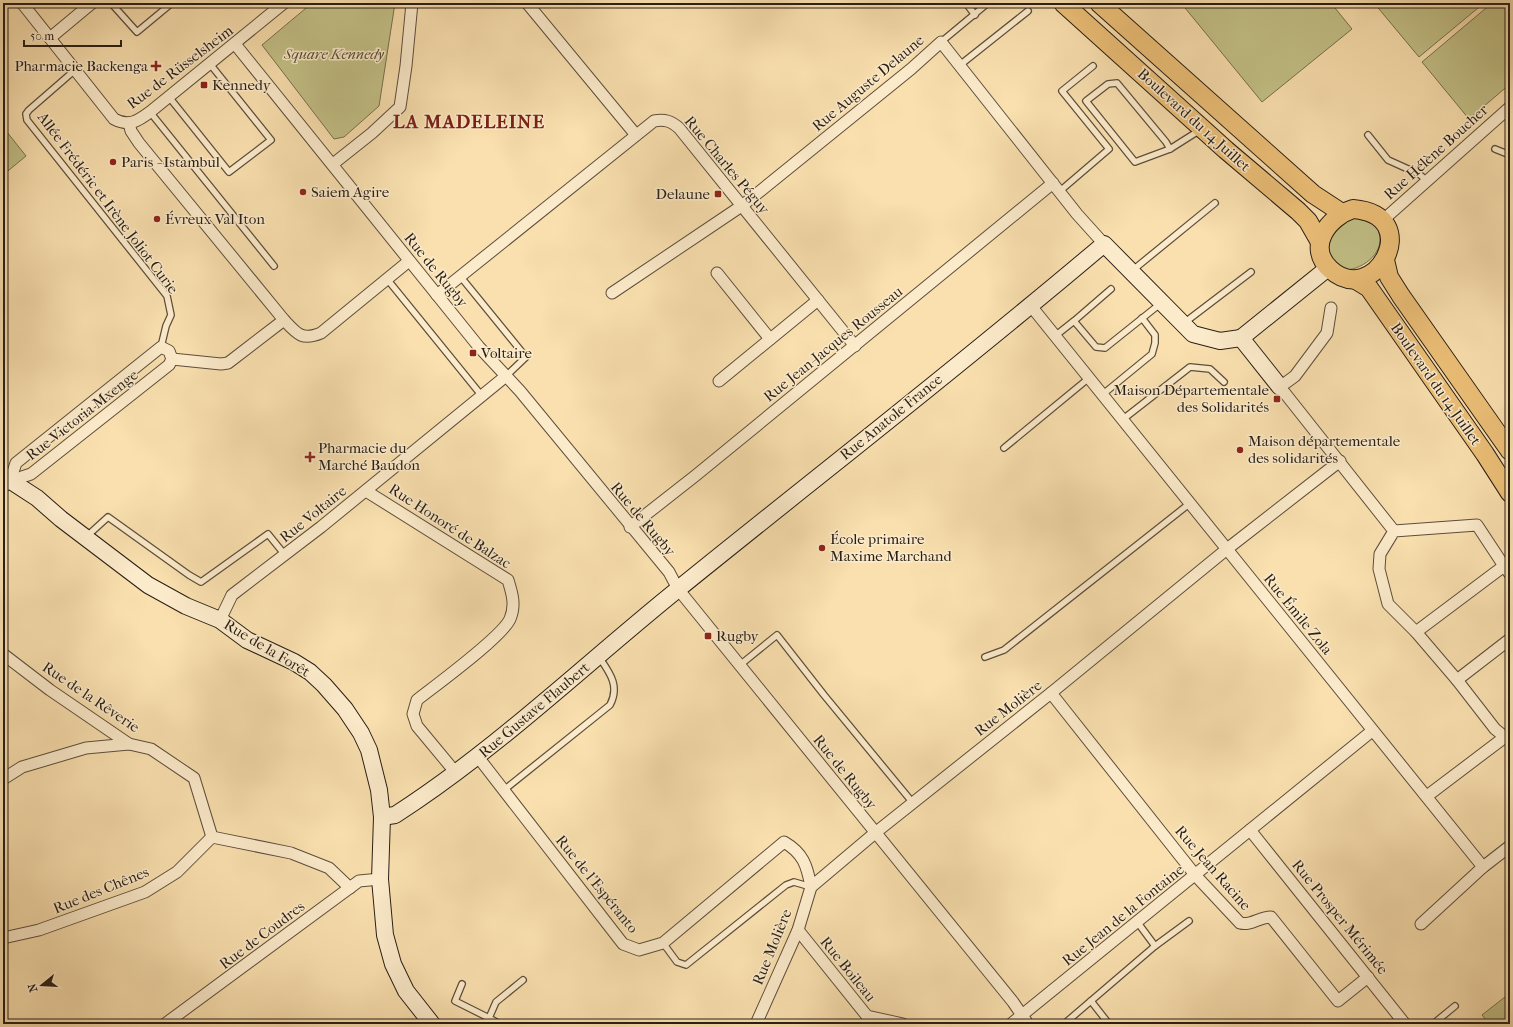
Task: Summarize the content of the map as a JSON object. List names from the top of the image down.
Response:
{
  "streets": {
    "main road": ["Boulevard du 14 Juillet"],
    "street": [
      "Rue de Rüsselsheim",
      "Rue Auguste Delaune",
      "Rue Hélène Boucher",
      "Rue Charles Péguy",
      "Rue de Rugby",
      "Rue Jean-Jacques Rousseau",
      "Rue Victoria Mxenge",
      "Rue Anatole France",
      "Rue Voltaire",
      "Rue Honoré de Balzac",
      "Rue Émile Zola",
      "Rue de la Forêt",
      "Rue de la Rêverie",
      "Rue Molière",
      "Rue Gustave Flaubert",
      "Rue Jean Racine",
      "Rue de l'Espéranto",
      "Rue des Chênes",
      "Rue Jean de la Fontaine",
      "Rue Prosper Mérimée",
      "Rue de Coudres",
      "Rue Boileau"
    ],
    "lane": ["Allée Frédéric et Irène Joliot Curie"]
  },
  "crossings": [
    ["Rue de Rüsselsheim", "Rue de Rugby"],
    ["Rue Auguste Delaune", "Rue Charles Péguy"],
    ["Rue Auguste Delaune", "Rue Jean-Jacques Rousseau"],
    ["Rue Auguste Delaune", "Rue Anatole France"],
    ["Boulevard du 14 Juillet", "Rue Hélène Boucher"],
    ["Rue Charles Péguy", "Rue de Rugby"],
    ["Rue Charles Péguy", "Rue Jean-Jacques Rousseau"],
    ["Allée Frédéric et Irène Joliot Curie", "Rue Victoria Mxenge"],
    ["Rue de Rugby", "Rue Jean-Jacques Rousseau"],
    ["Rue de Rugby", "Rue Anatole France"],
    ["Rue de Rugby", "Rue Voltaire"],
    ["Rue de Rugby", "Rue Molière"],
    ["Rue de Rugby", "Rue Gustave Flaubert"],
    ["Rue de Rugby", "Rue Jean de la Fontaine"],
    ["Rue Victoria Mxenge", "Rue de la Forêt"],
    ["Rue Anatole France", "Rue Émile Zola"],
    ["Rue Anatole France", "Rue Gustave Flaubert"],
    ["Rue Voltaire", "Rue Honoré de Balzac"],
    ["Rue Voltaire", "Rue de la Forêt"],
    ["Rue Honoré de Balzac", "Rue Gustave Flaubert"],
    ["Rue Émile Zola", "Rue Molière"],
    ["Rue Émile Zola", "Rue Jean de la Fontaine"],
    ["Rue de la Forêt", "Rue Gustave Flaubert"],
    ["Rue de la Forêt", "Rue de Coudres"],
    ["Rue de la Rêverie", "Rue des Chênes"],
    ["Rue Molière", "Rue Jean Racine"],
    ["Rue Molière", "Rue de l'Espéranto"],
    ["Rue Molière", "Rue Boileau"],
    ["Rue Gustave Flaubert", "Rue de l'Espéranto"],
    ["Rue Jean Racine", "Rue Jean de la Fontaine"],
    ["Rue Jean Racine", "Rue Prosper Mérimée"],
    ["Rue Jean de la Fontaine", "Rue Prosper Mérimée"]
  ],
  "districts": ["LA MADELEINE"],
  "parks": ["Square Kennedy"],
  "places": {
    "health": ["Pharmacie Backenga", "Pharmacie du Marché Baudon"],
    "transit": [
      "Kennedy",
      "Delaune",
      "Voltaire",
      "Maison Départementale des Solidarités",
      "Rugby"
    ],
    "other": [
      "Paris - Istambul",
      "Saiem Agire",
      "Évreux Val Iton",
      "Maison départementale des solidarités",
      "École primaire Maxime Marchand"
    ]
  },
  "scale_bar": "50 m",
  "north": "left"
}
